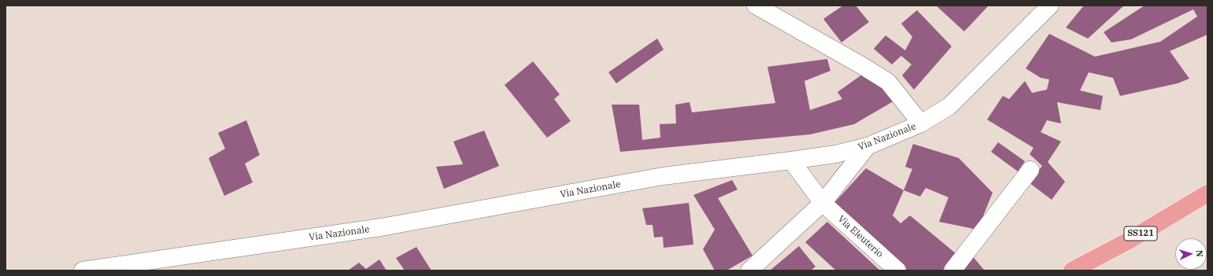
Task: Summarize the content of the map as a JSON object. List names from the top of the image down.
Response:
{
  "streets": {
    "main road": ["Via Nazionale", "SS121", "Via Eleuterio"]
  },
  "crossings": [
    ["Via Nazionale", "Via Eleuterio"]
  ],
  "north": "right"
}
